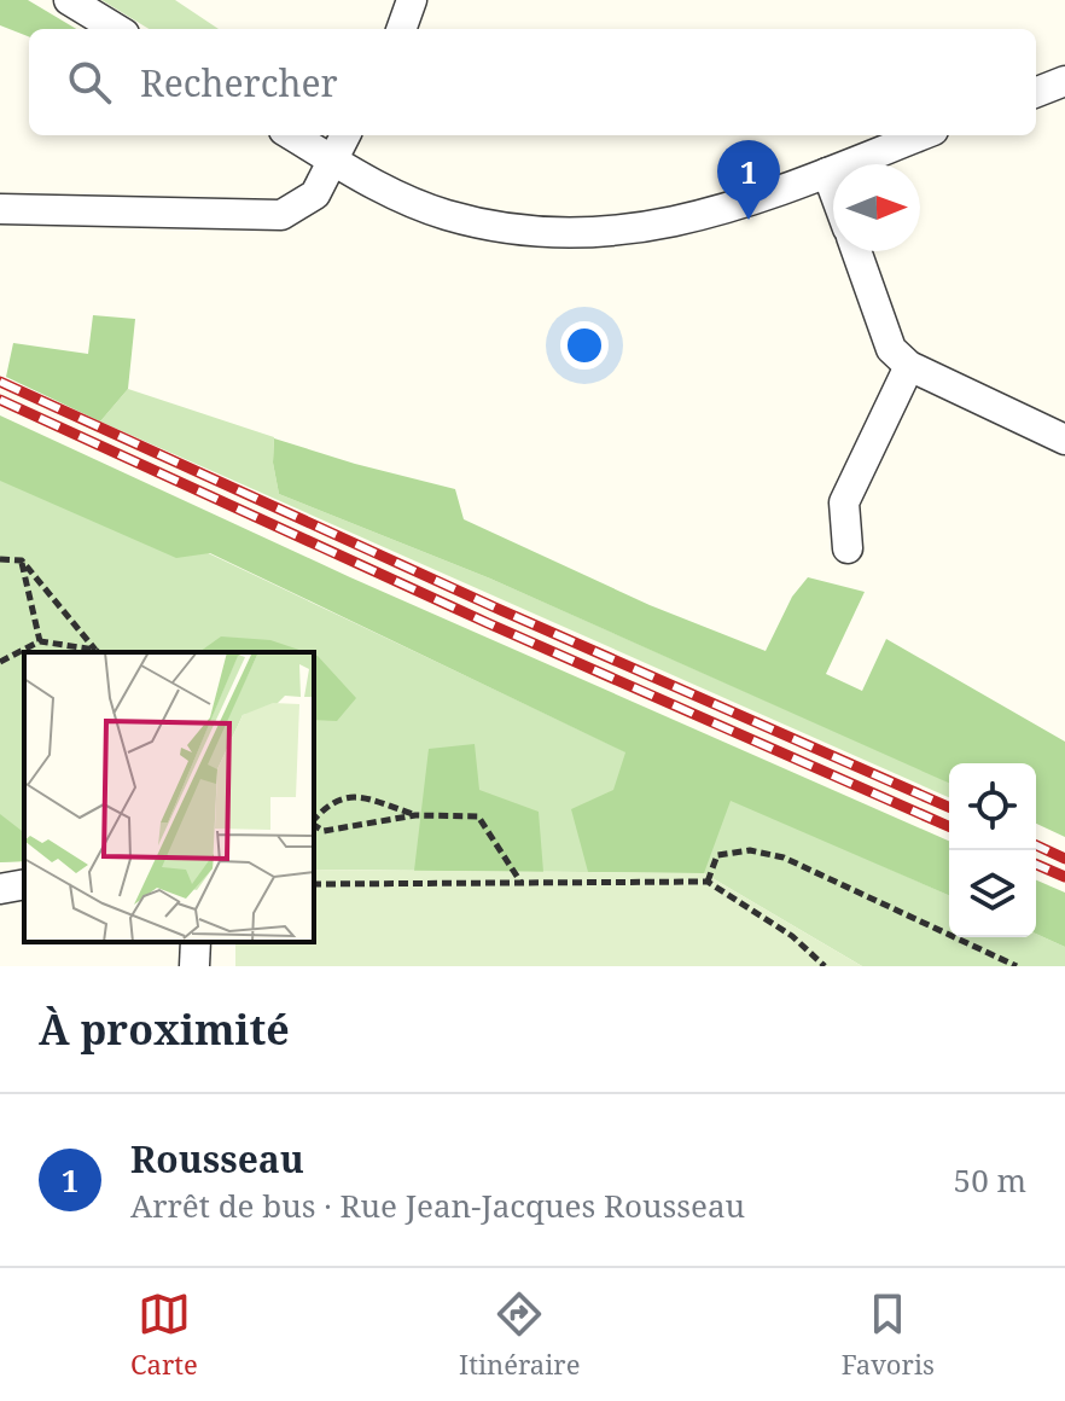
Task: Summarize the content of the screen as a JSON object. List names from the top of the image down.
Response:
{
  "north": "right",
  "page": {
    "search": "Rechercher",
    "pins": "1",
    "heading": "À proximité",
    "list": [
      {
        "mark": "1",
        "name": "Rousseau",
        "note": "Arrêt de bus · Rue Jean-Jacques Rousseau",
        "value": "50 m"
      }
    ],
    "nav": ["Carte", "Itinéraire", "Favoris"]
  }
}
